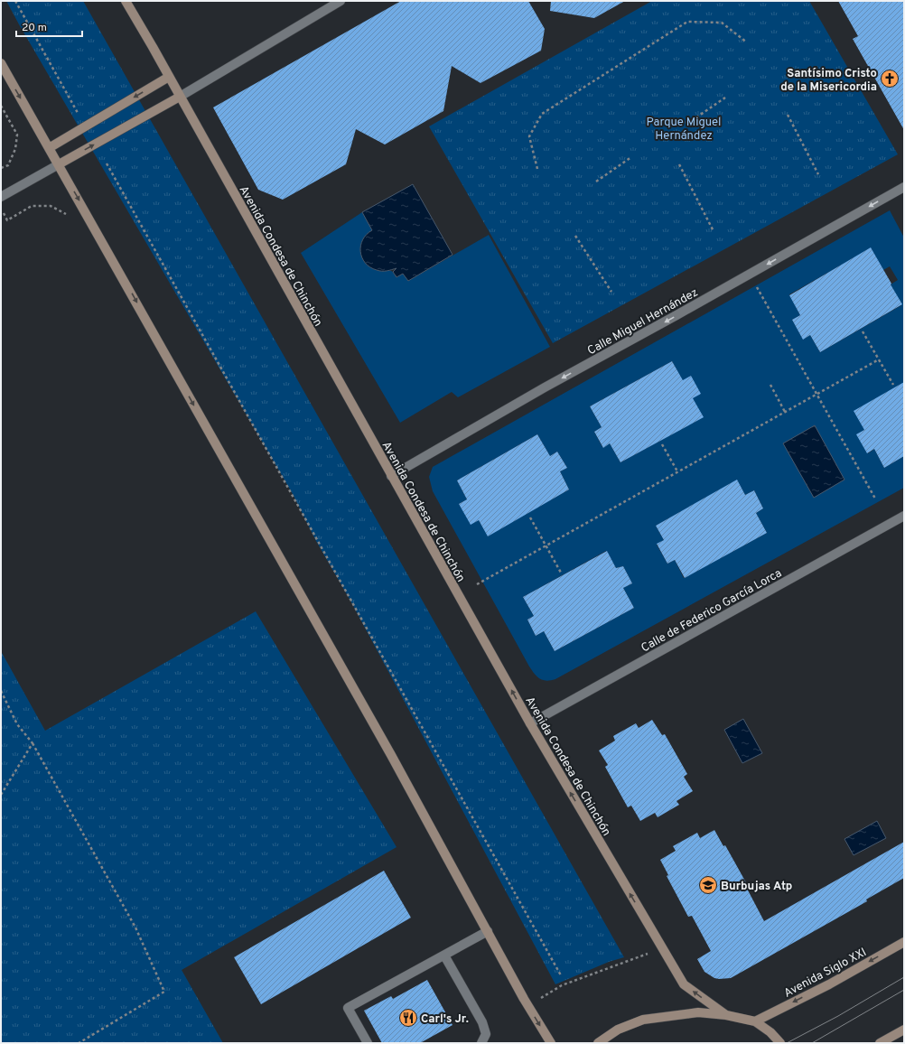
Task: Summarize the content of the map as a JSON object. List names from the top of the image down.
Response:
{
  "streets": {
    "street": [
      "Avenida Condesa de Chinchón",
      "Calle Miguel Hernández",
      "Calle de Federico García Lorca",
      "Avenida Siglo XXI"
    ]
  },
  "crossings": [
    ["Avenida Condesa de Chinchón", "Calle Miguel Hernández"],
    ["Avenida Condesa de Chinchón", "Calle de Federico García Lorca"]
  ],
  "one_way": ["Avenida Condesa de Chinchón", "Calle Miguel Hernández", "Avenida Siglo XXI"],
  "parks": ["Parque Miguel Hernández"],
  "places": {
    "church": ["Santísimo Cristo de la Misericordia"],
    "school or university": ["Burbujas Atp"],
    "restaurant": ["Carl's Jr."]
  },
  "scale_bar": "20 m"
}
